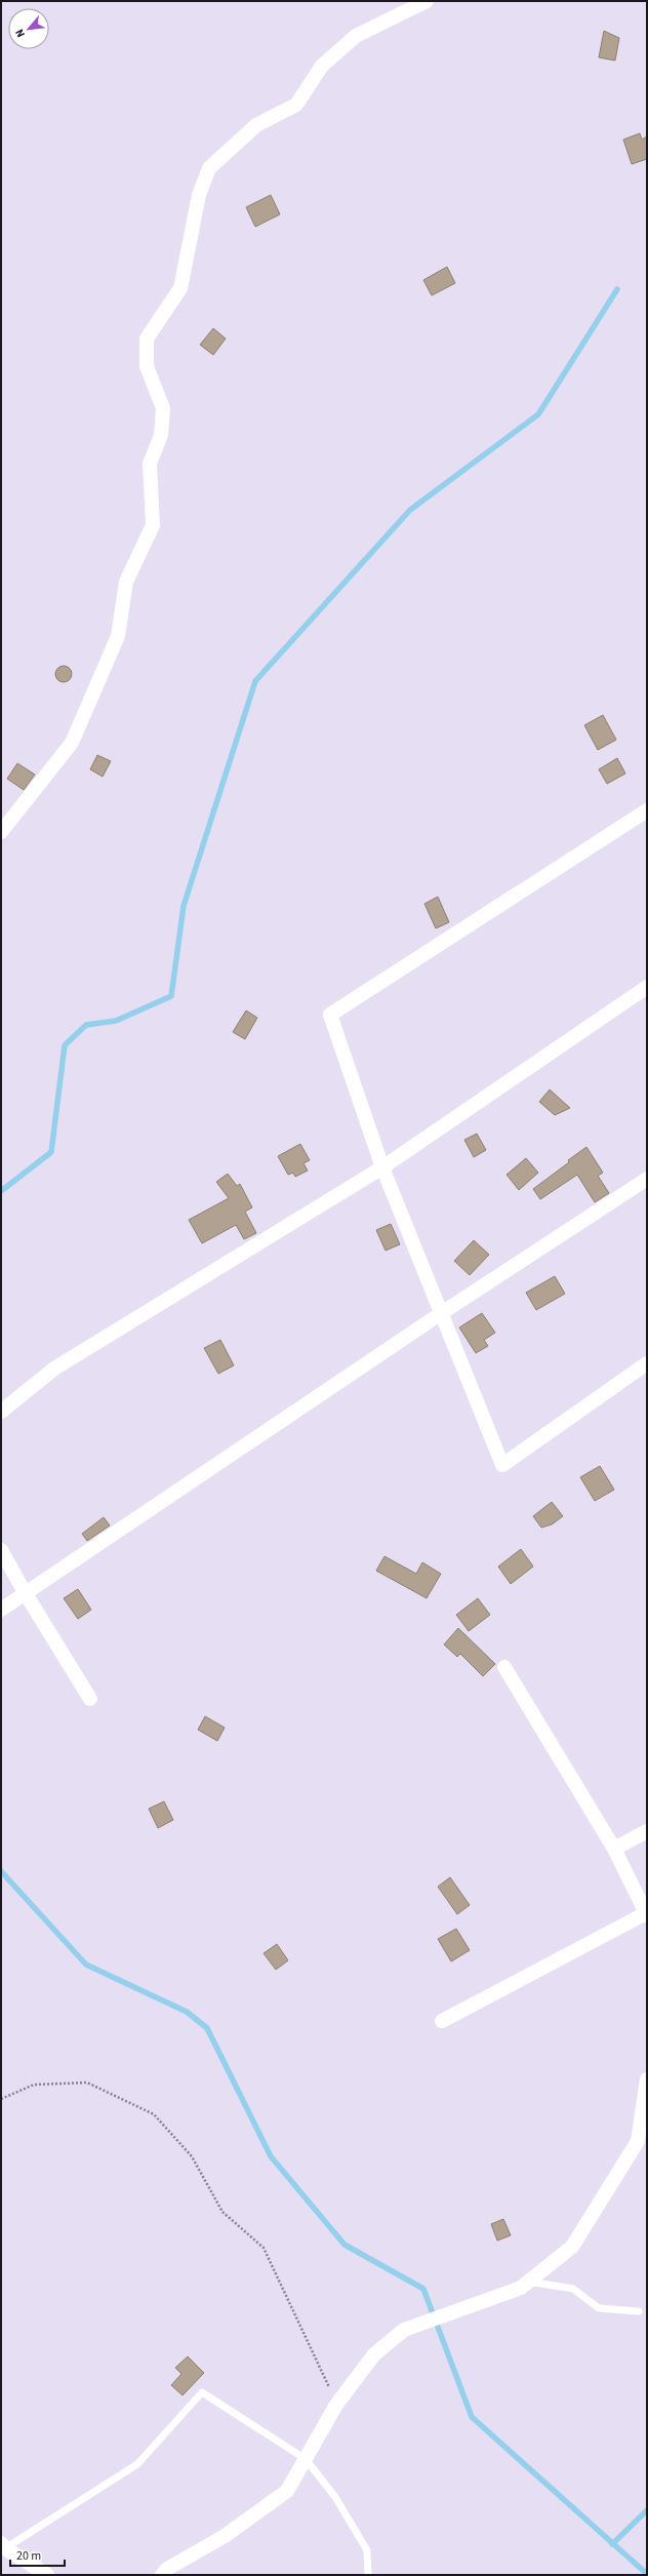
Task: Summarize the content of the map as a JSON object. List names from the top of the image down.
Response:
{
  "scale_bar": "20 m",
  "north": "bottom left"
}
